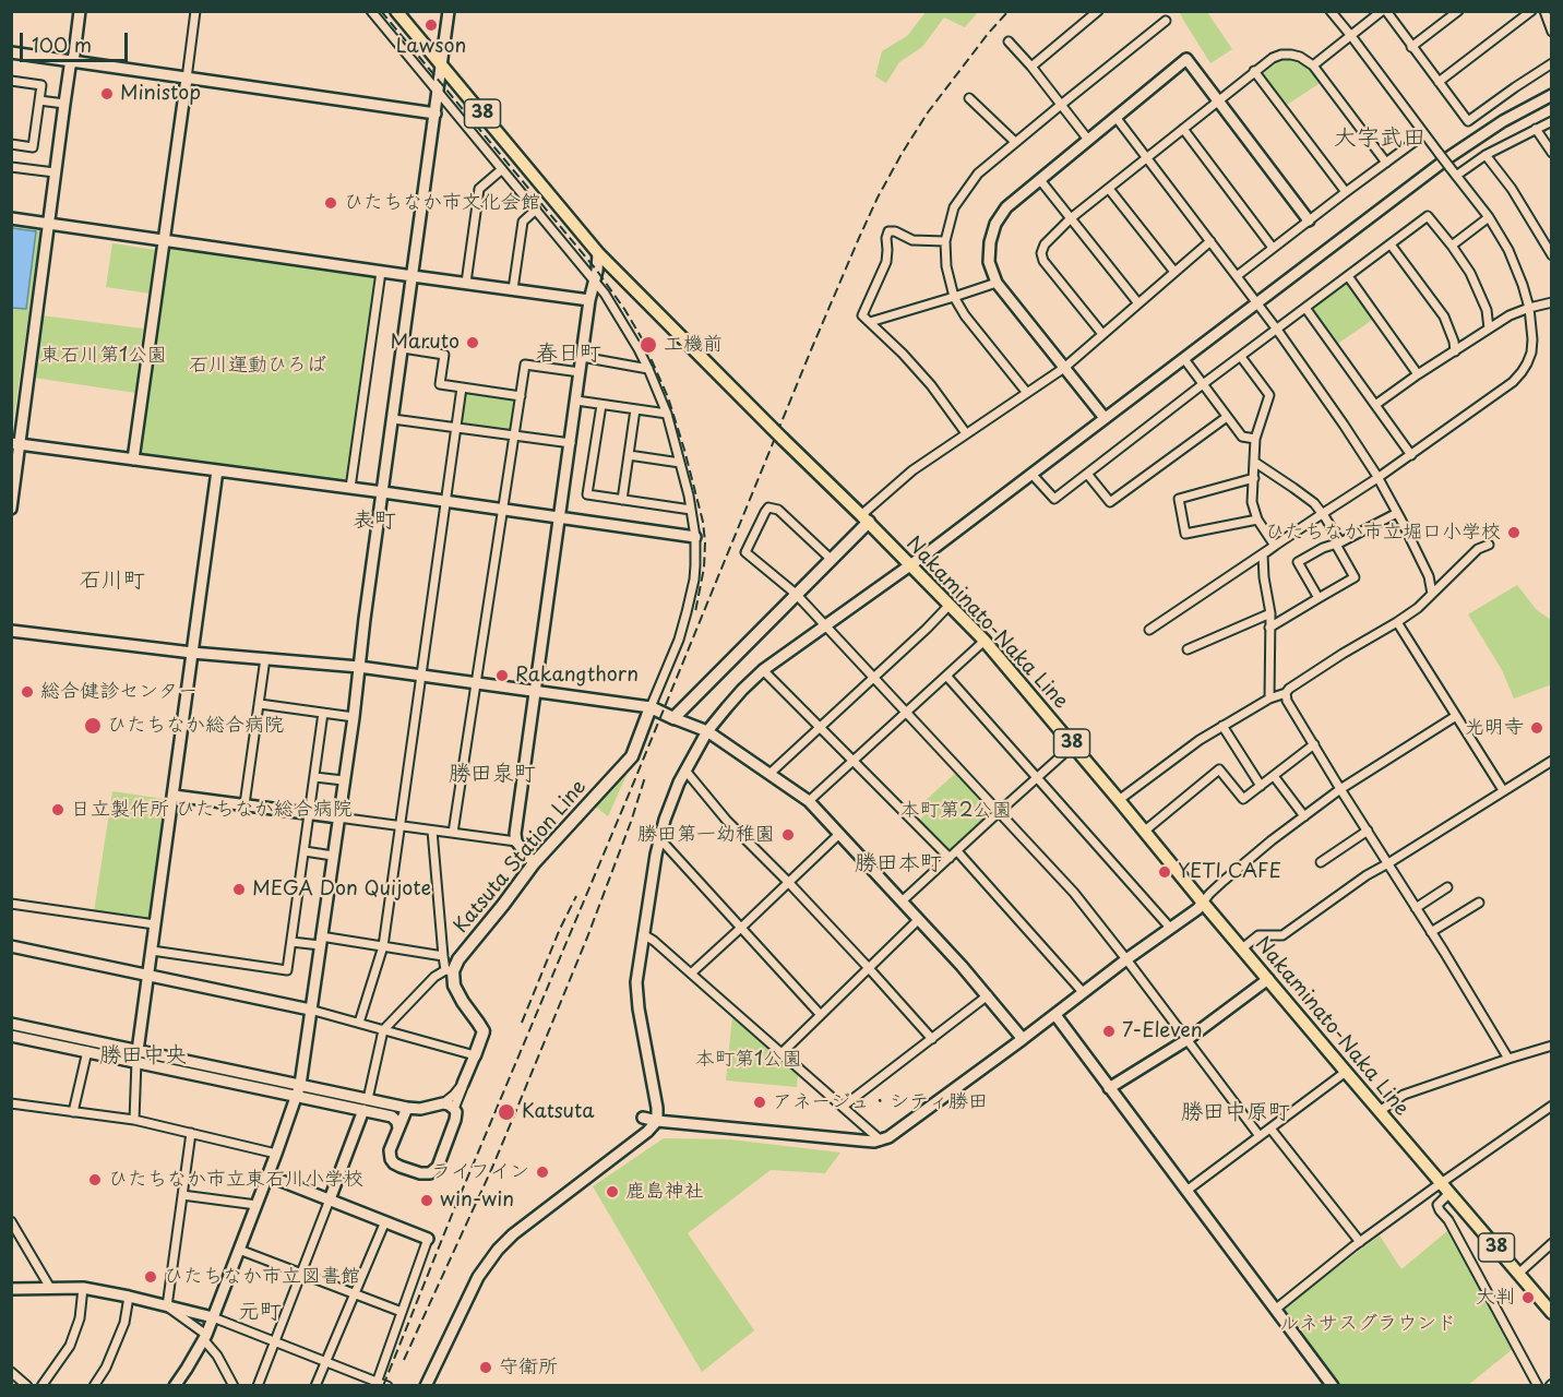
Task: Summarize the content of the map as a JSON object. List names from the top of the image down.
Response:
{
  "streets": {
    "main road": ["38", "Nakaminato-Naka Line", "Katsuta Station Line"]
  },
  "districts": [
    "大字武田",
    "春日町",
    "表町",
    "石川町",
    "勝田泉町",
    "勝田本町",
    "勝田中央",
    "勝田中原町",
    "元町"
  ],
  "parks": [
    "東石川第1公園",
    "石川運動ひろば",
    "本町第2公園",
    "本町第1公園",
    "ルネサスグラウンド"
  ],
  "places": [
    "Lawson",
    "Ministop",
    "ひたちなか市文化会館",
    "Maruto",
    "工機前",
    "ひたちなか市立堀口小学校",
    "Rakangthorn",
    "総合健診センター",
    "ひたちなか総合病院",
    "光明寺",
    "日立製作所 ひたちなか総合病院",
    "勝田第一幼稚園",
    "YETI CAFE",
    "MEGA Don Quijote",
    "7-Eleven",
    "アネージュ・シティ勝田",
    "Katsuta",
    "ライフイン",
    "ひたちなか市立東石川小学校",
    "鹿島神社",
    "win-win",
    "ひたちなか市立図書館",
    "大判",
    "守衛所"
  ],
  "scale_bar": "100 m"
}
